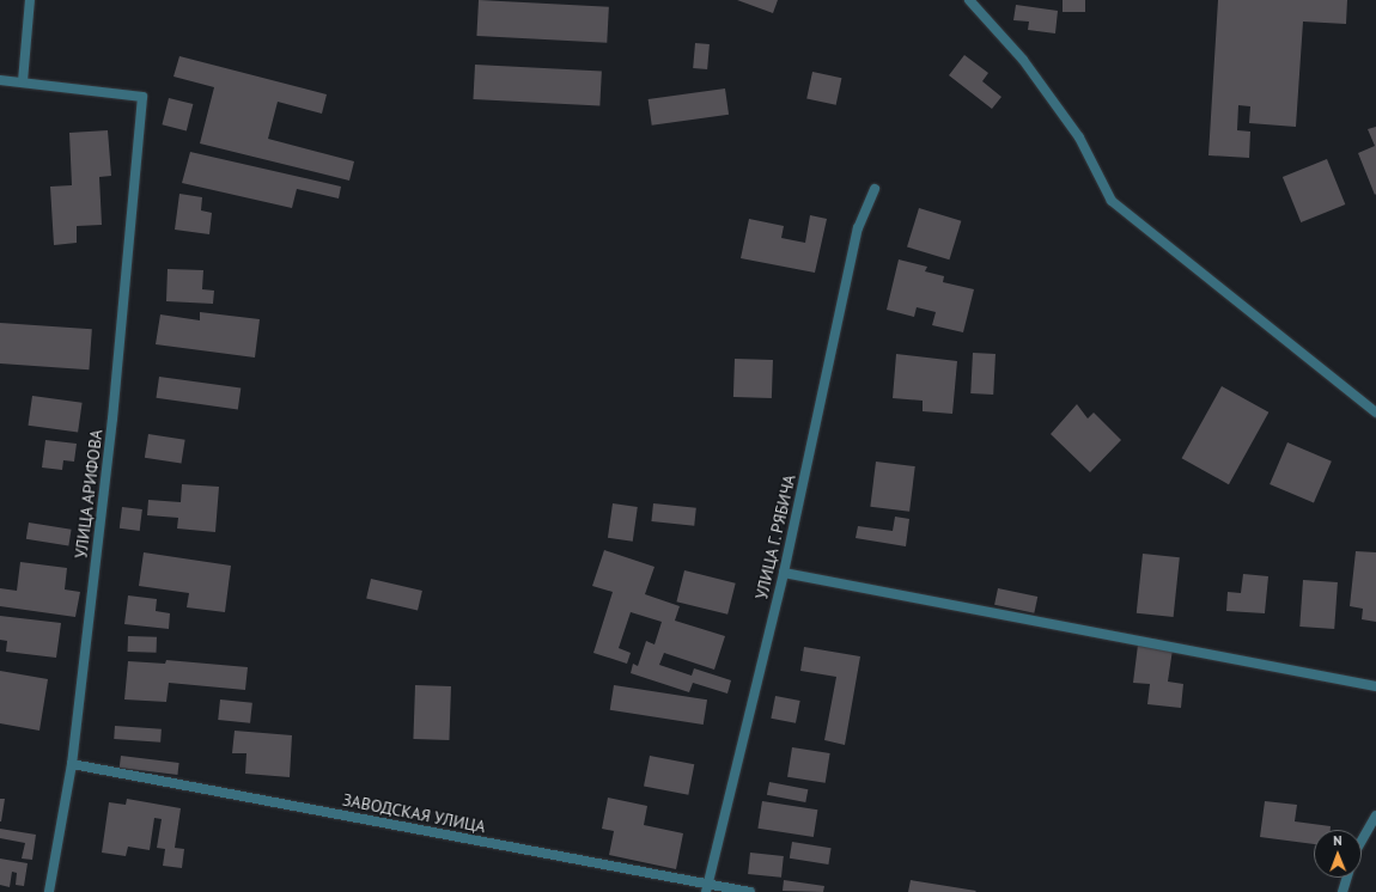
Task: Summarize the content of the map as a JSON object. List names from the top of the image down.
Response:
{
  "streets": {
    "street": ["УЛИЦА АРИФОВА", "УЛИЦА Г. РЯБИЧА", "ЗАВОДСКАЯ УЛИЦА"]
  },
  "crossings": [
    ["УЛИЦА АРИФОВА", "ЗАВОДСКАЯ УЛИЦА"],
    ["УЛИЦА Г. РЯБИЧА", "ЗАВОДСКАЯ УЛИЦА"]
  ],
  "north": "top"
}
